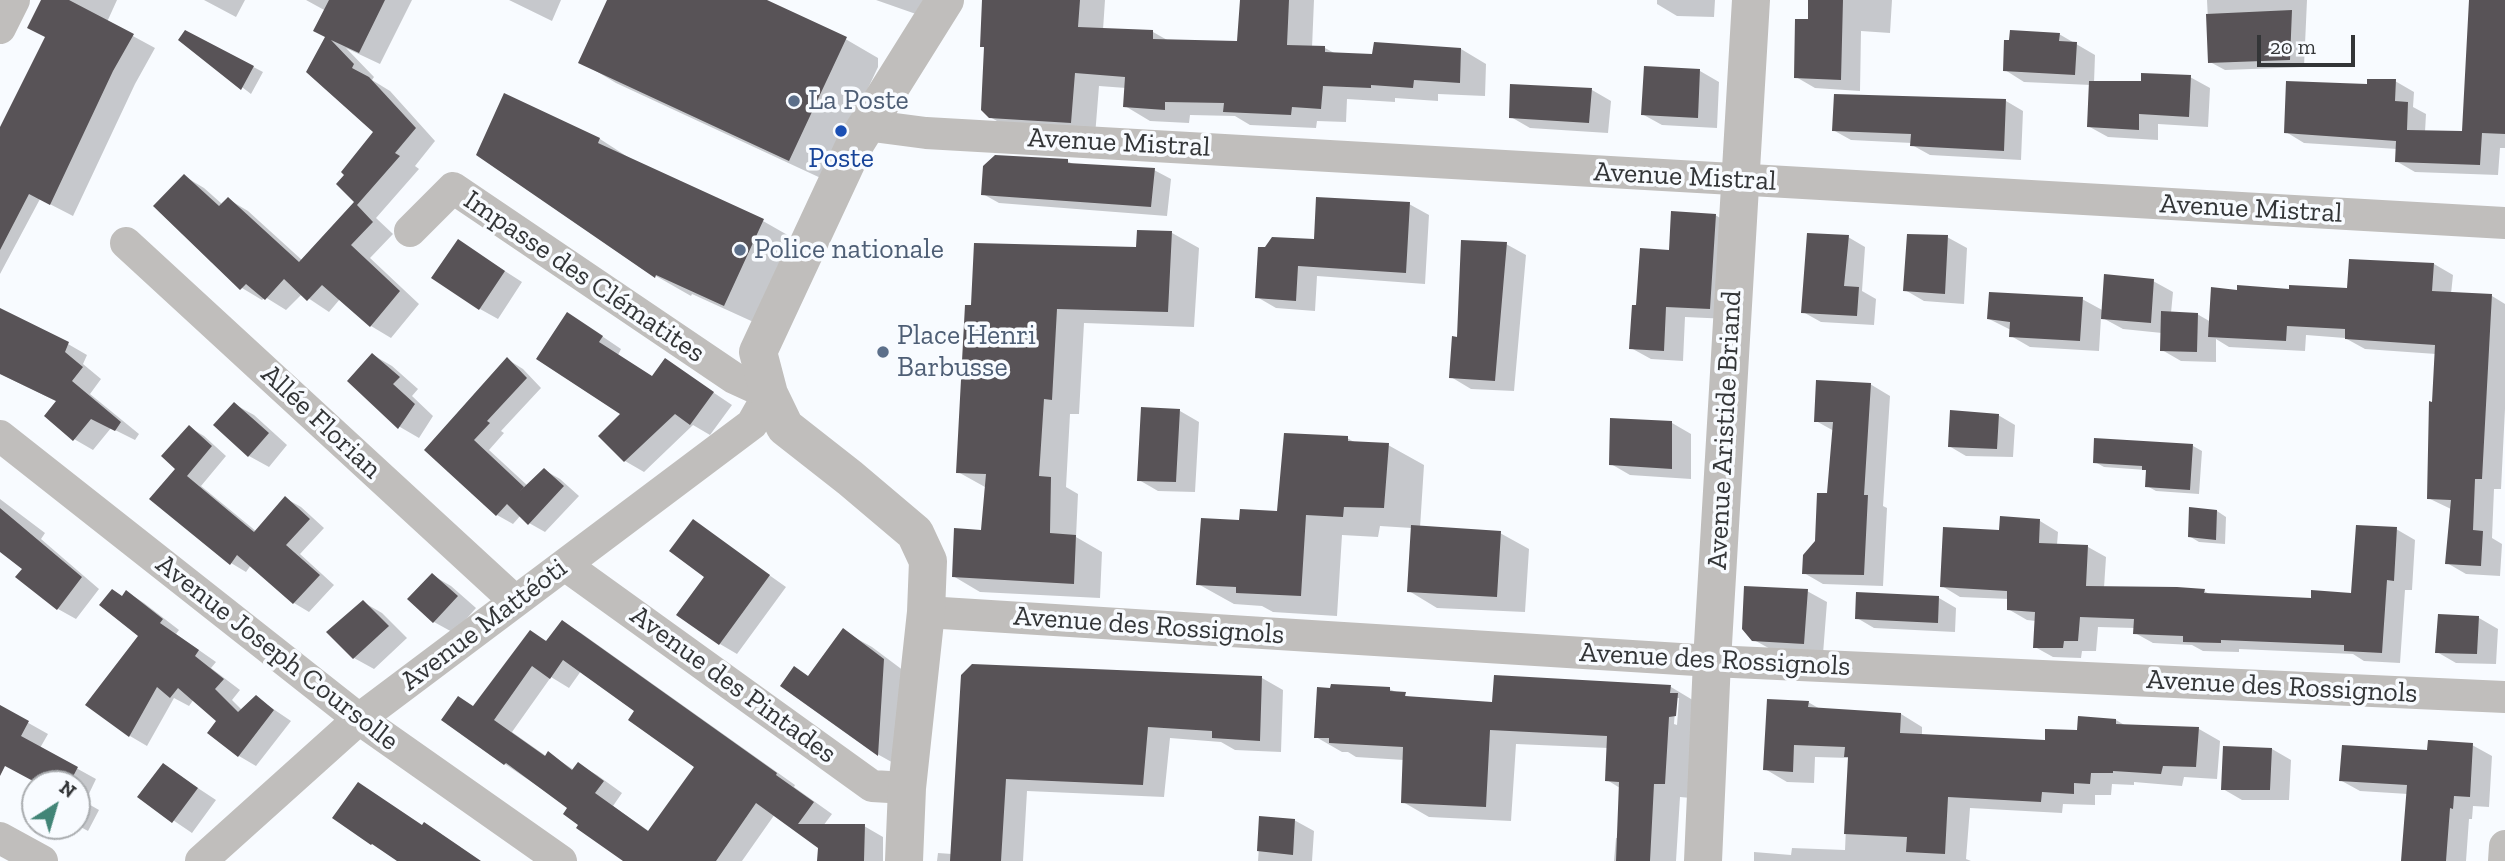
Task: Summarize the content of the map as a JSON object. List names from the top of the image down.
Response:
{
  "streets": {
    "street": [
      "Avenue Mistral",
      "Impasse des Clématites",
      "Allée Florian",
      "Avenue Aristide Briand",
      "Avenue Mattéoti",
      "Avenue des Rossignols",
      "Avenue Joseph Coursolle",
      "Avenue des Pintades"
    ]
  },
  "crossings": [
    ["Avenue Mistral", "Avenue Aristide Briand"],
    ["Impasse des Clématites", "Avenue Mattéoti"],
    ["Allée Florian", "Avenue Mattéoti"],
    ["Avenue Aristide Briand", "Avenue des Rossignols"],
    ["Avenue Mattéoti", "Avenue Joseph Coursolle"],
    ["Avenue Mattéoti", "Avenue des Pintades"]
  ],
  "places": [
    "La Poste",
    "Poste",
    "Police nationale",
    "Place Henri Barbusse"
  ],
  "scale_bar": "20 m",
  "north": "top right"
}
